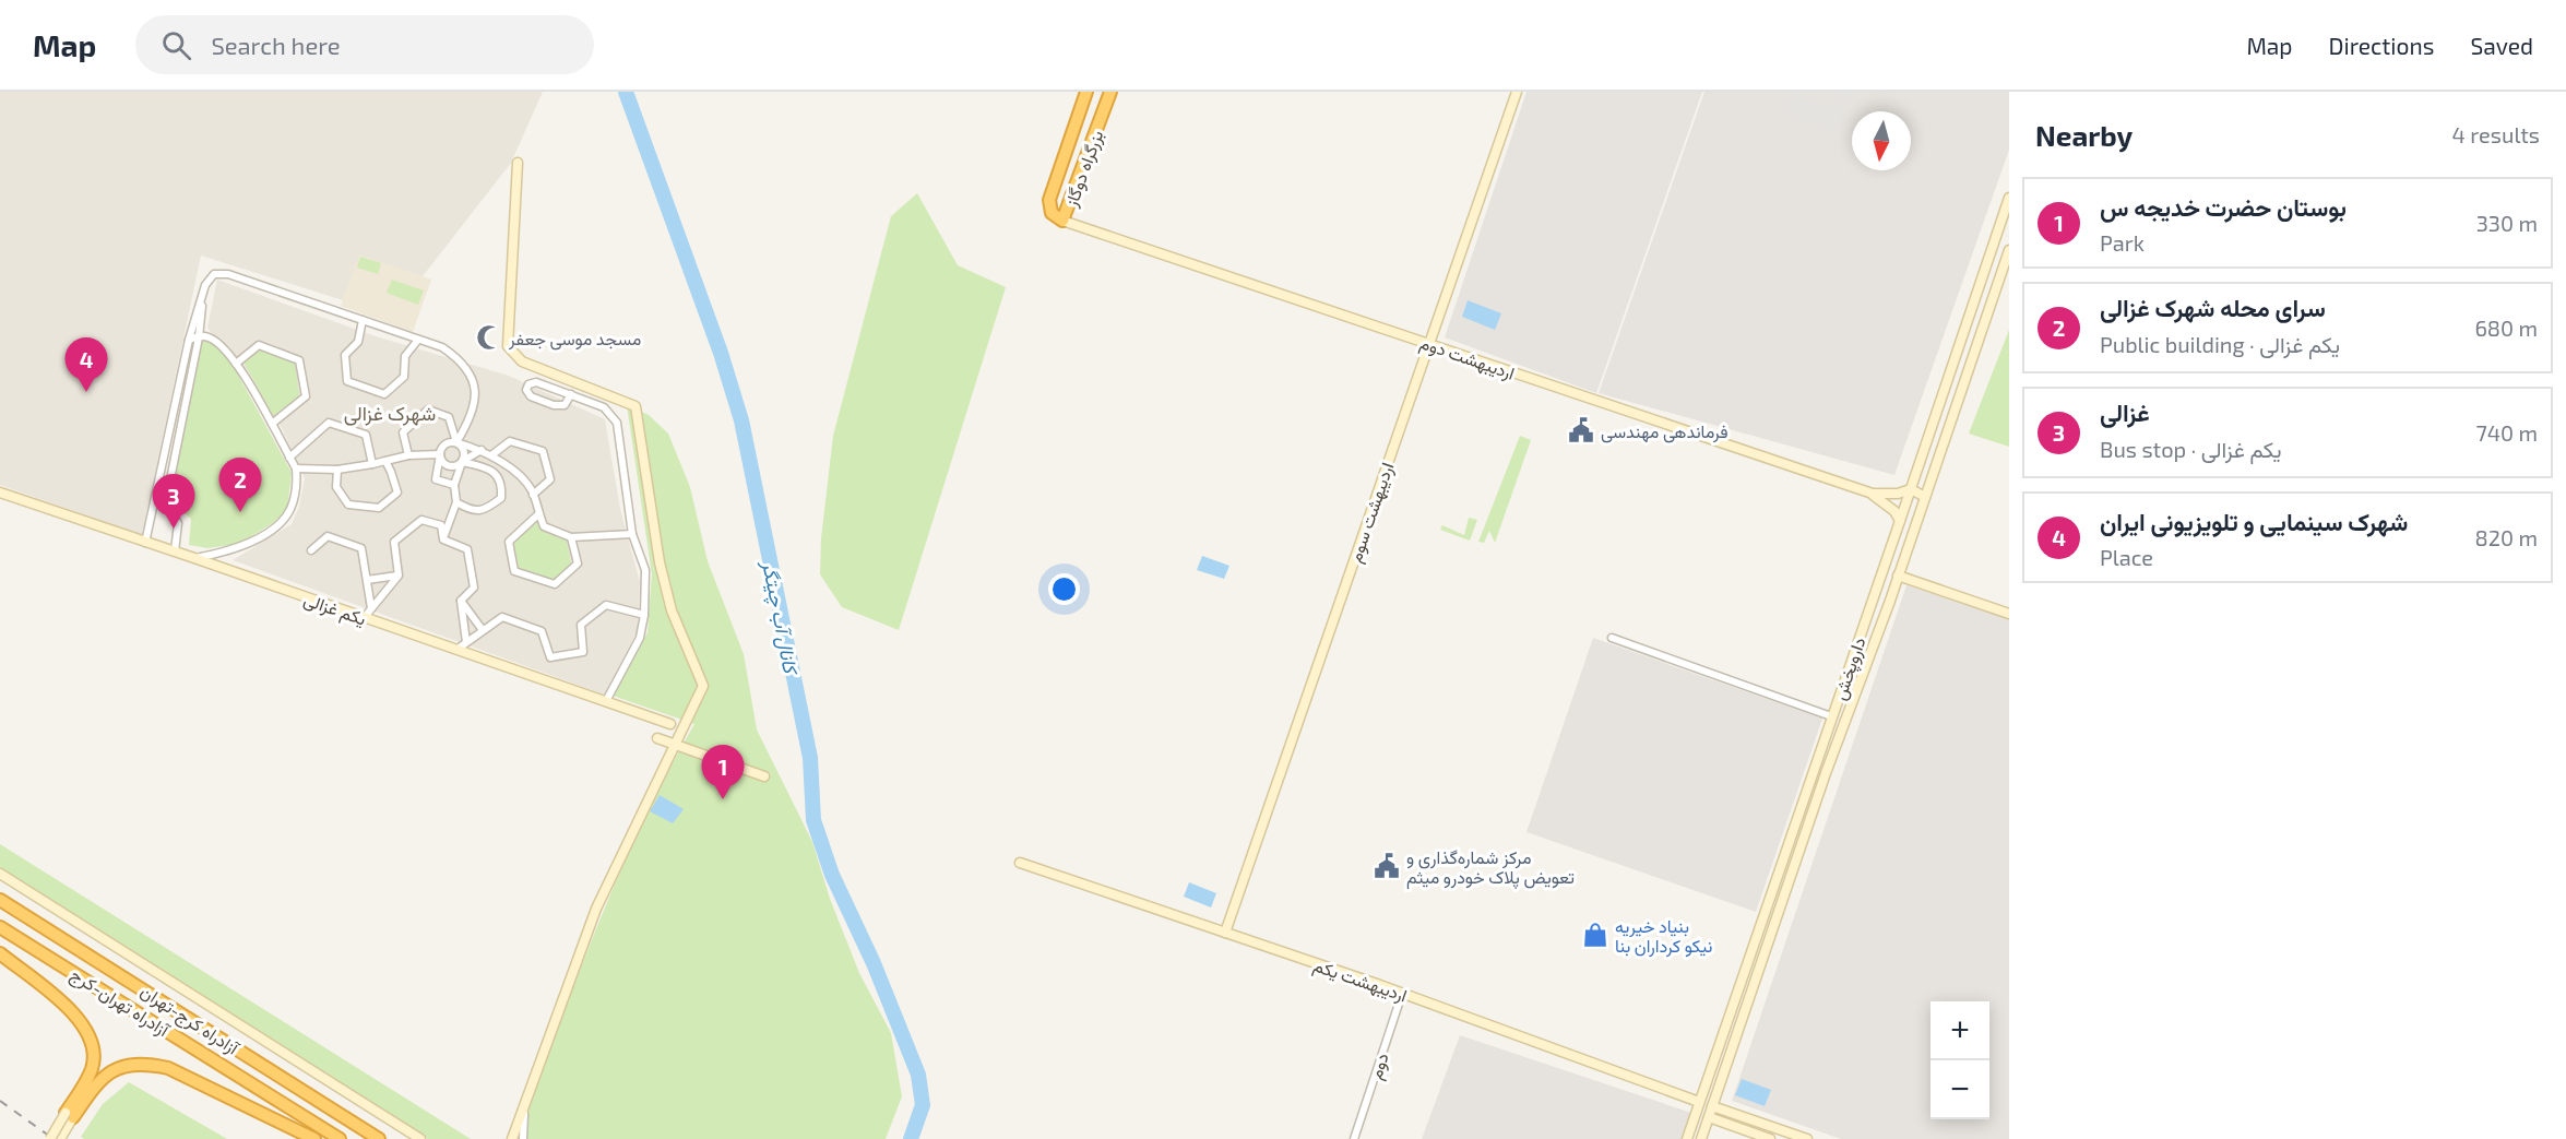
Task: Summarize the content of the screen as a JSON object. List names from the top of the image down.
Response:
{
  "streets": {
    "highway": ["بزرگراه دوگاز", "آزادراه تهران-کرج", "آزادراه کرج-تهران"],
    "street": [
      "اردیبهشت دوم",
      "اردیبهشت سوم",
      "یکم غزالی",
      "داروپخش",
      "اردیبهشت یکم",
      "دوم"
    ]
  },
  "crossings": [
    ["بزرگراه دوگاز", "اردیبهشت دوم"],
    ["اردیبهشت دوم", "اردیبهشت سوم"],
    ["اردیبهشت دوم", "داروپخش"],
    ["اردیبهشت سوم", "اردیبهشت یکم"],
    ["داروپخش", "اردیبهشت یکم"],
    ["اردیبهشت یکم", "دوم"]
  ],
  "districts": ["شهرک غزالی"],
  "water": ["کانال آب چیتگر"],
  "places": {
    "mosque": ["مسجد موسی جعفر"],
    "public building": ["فرماندهی مهندسی", "مرکز شماره‌گذاری و تعویض پلاک خودرو میثم"],
    "shop": ["بنیاد خیریه نیکو کرداران بنا"]
  },
  "north": "bottom",
  "page": {
    "header": "Map",
    "search": "Search here",
    "nav": ["Map", "Directions", "Saved"],
    "heading": ["Nearby", "4 results"],
    "list": [
      {
        "mark": "1",
        "name": "بوستان حضرت خدیجه س",
        "note": "Park",
        "value": "330 m"
      },
      {
        "mark": "2",
        "name": "سرای محله شهرک غزالی",
        "note": "Public building · یکم غزالی",
        "value": "680 m"
      },
      {
        "mark": "3",
        "name": "غزالی",
        "note": "Bus stop · یکم غزالی",
        "value": "740 m"
      },
      {
        "mark": "4",
        "name": "شهرک سینمایی و تلویزیونی ایران",
        "note": "Place",
        "value": "820 m"
      }
    ],
    "pins": [
      "4",
      "2",
      "3",
      "1"
    ],
    "map_buttons": ["+", "−"]
  }
}
